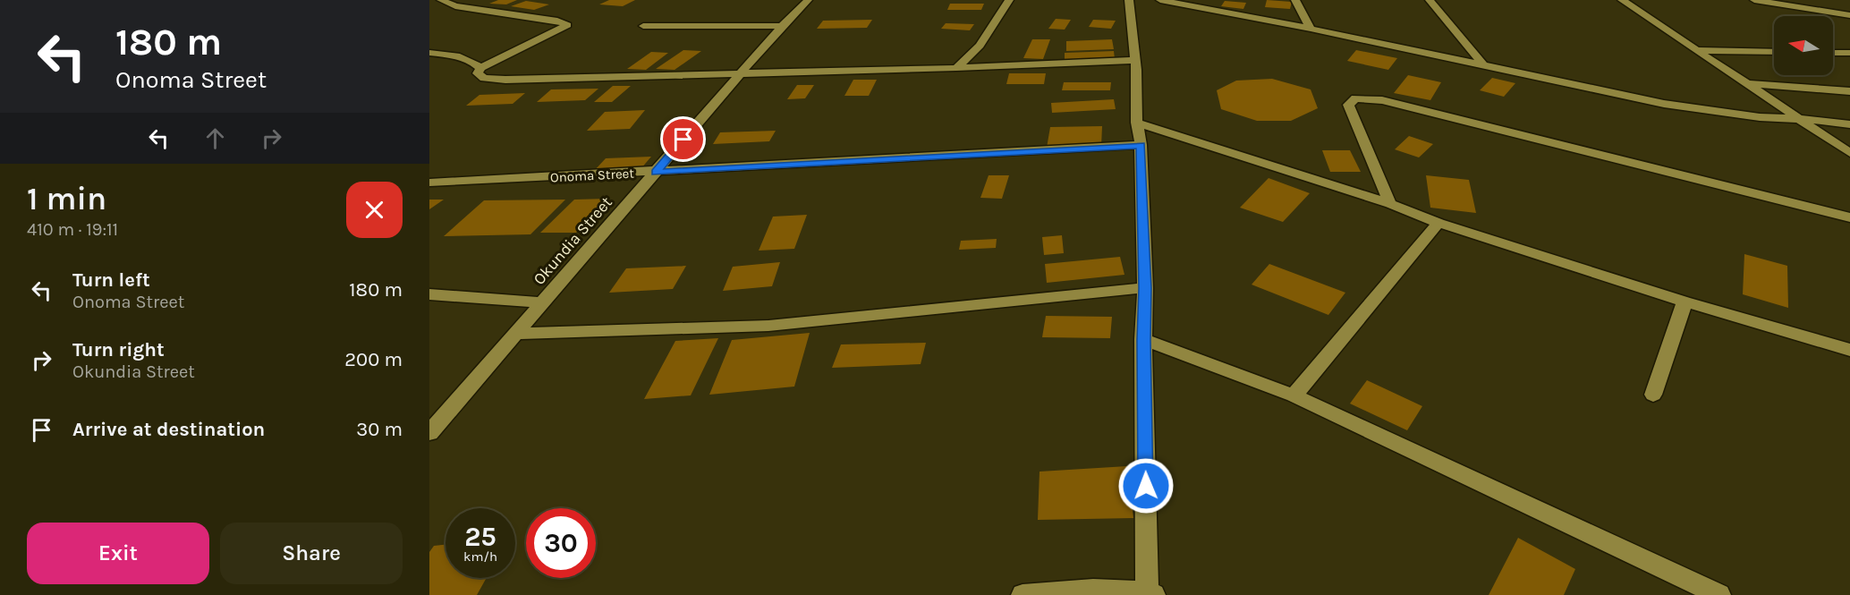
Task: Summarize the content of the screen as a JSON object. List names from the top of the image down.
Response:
{
  "streets": {
    "street": ["Onoma Street", "Okundia Street"]
  },
  "crossings": [
    ["Onoma Street", "Okundia Street"]
  ],
  "north": "left",
  "page": {
    "turn": ["180 m", "Onoma Street"],
    "heading": ["1 min", "410 m · 19:11"],
    "list": [
      {
        "name": "Turn left",
        "note": "Onoma Street",
        "value": "180 m"
      },
      {
        "name": "Turn right",
        "note": "Okundia Street",
        "value": "200 m"
      },
      {
        "name": "Arrive at destination",
        "value": "30 m"
      }
    ],
    "speed": "25 km/h",
    "limit": "30",
    "buttons": ["Exit", "Share"]
  }
}
